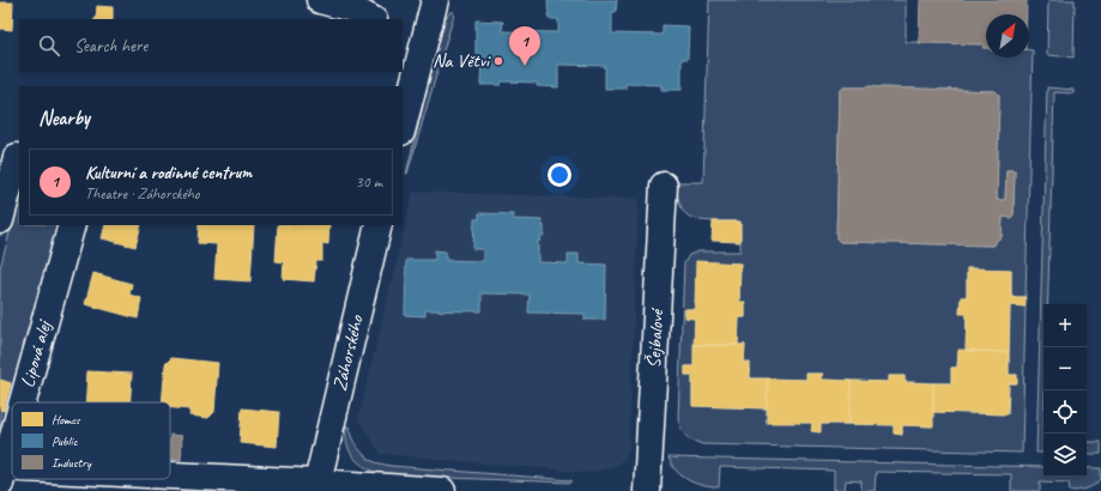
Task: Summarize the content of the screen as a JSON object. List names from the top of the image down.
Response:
{
  "streets": {
    "street": ["Šejbalové", "Záhorského", "Lipová alej"]
  },
  "places": ["Na Větvi"],
  "legend": ["Homes", "Public", "Industry"],
  "north": "top right",
  "page": {
    "search": "Search here",
    "pins": "1",
    "heading": "Nearby",
    "list": [
      {
        "mark": "1",
        "name": "Kulturní a rodinné centrum",
        "note": "Theatre · Záhorského",
        "value": "30 m"
      }
    ],
    "map_buttons": ["+", "−"]
  }
}
